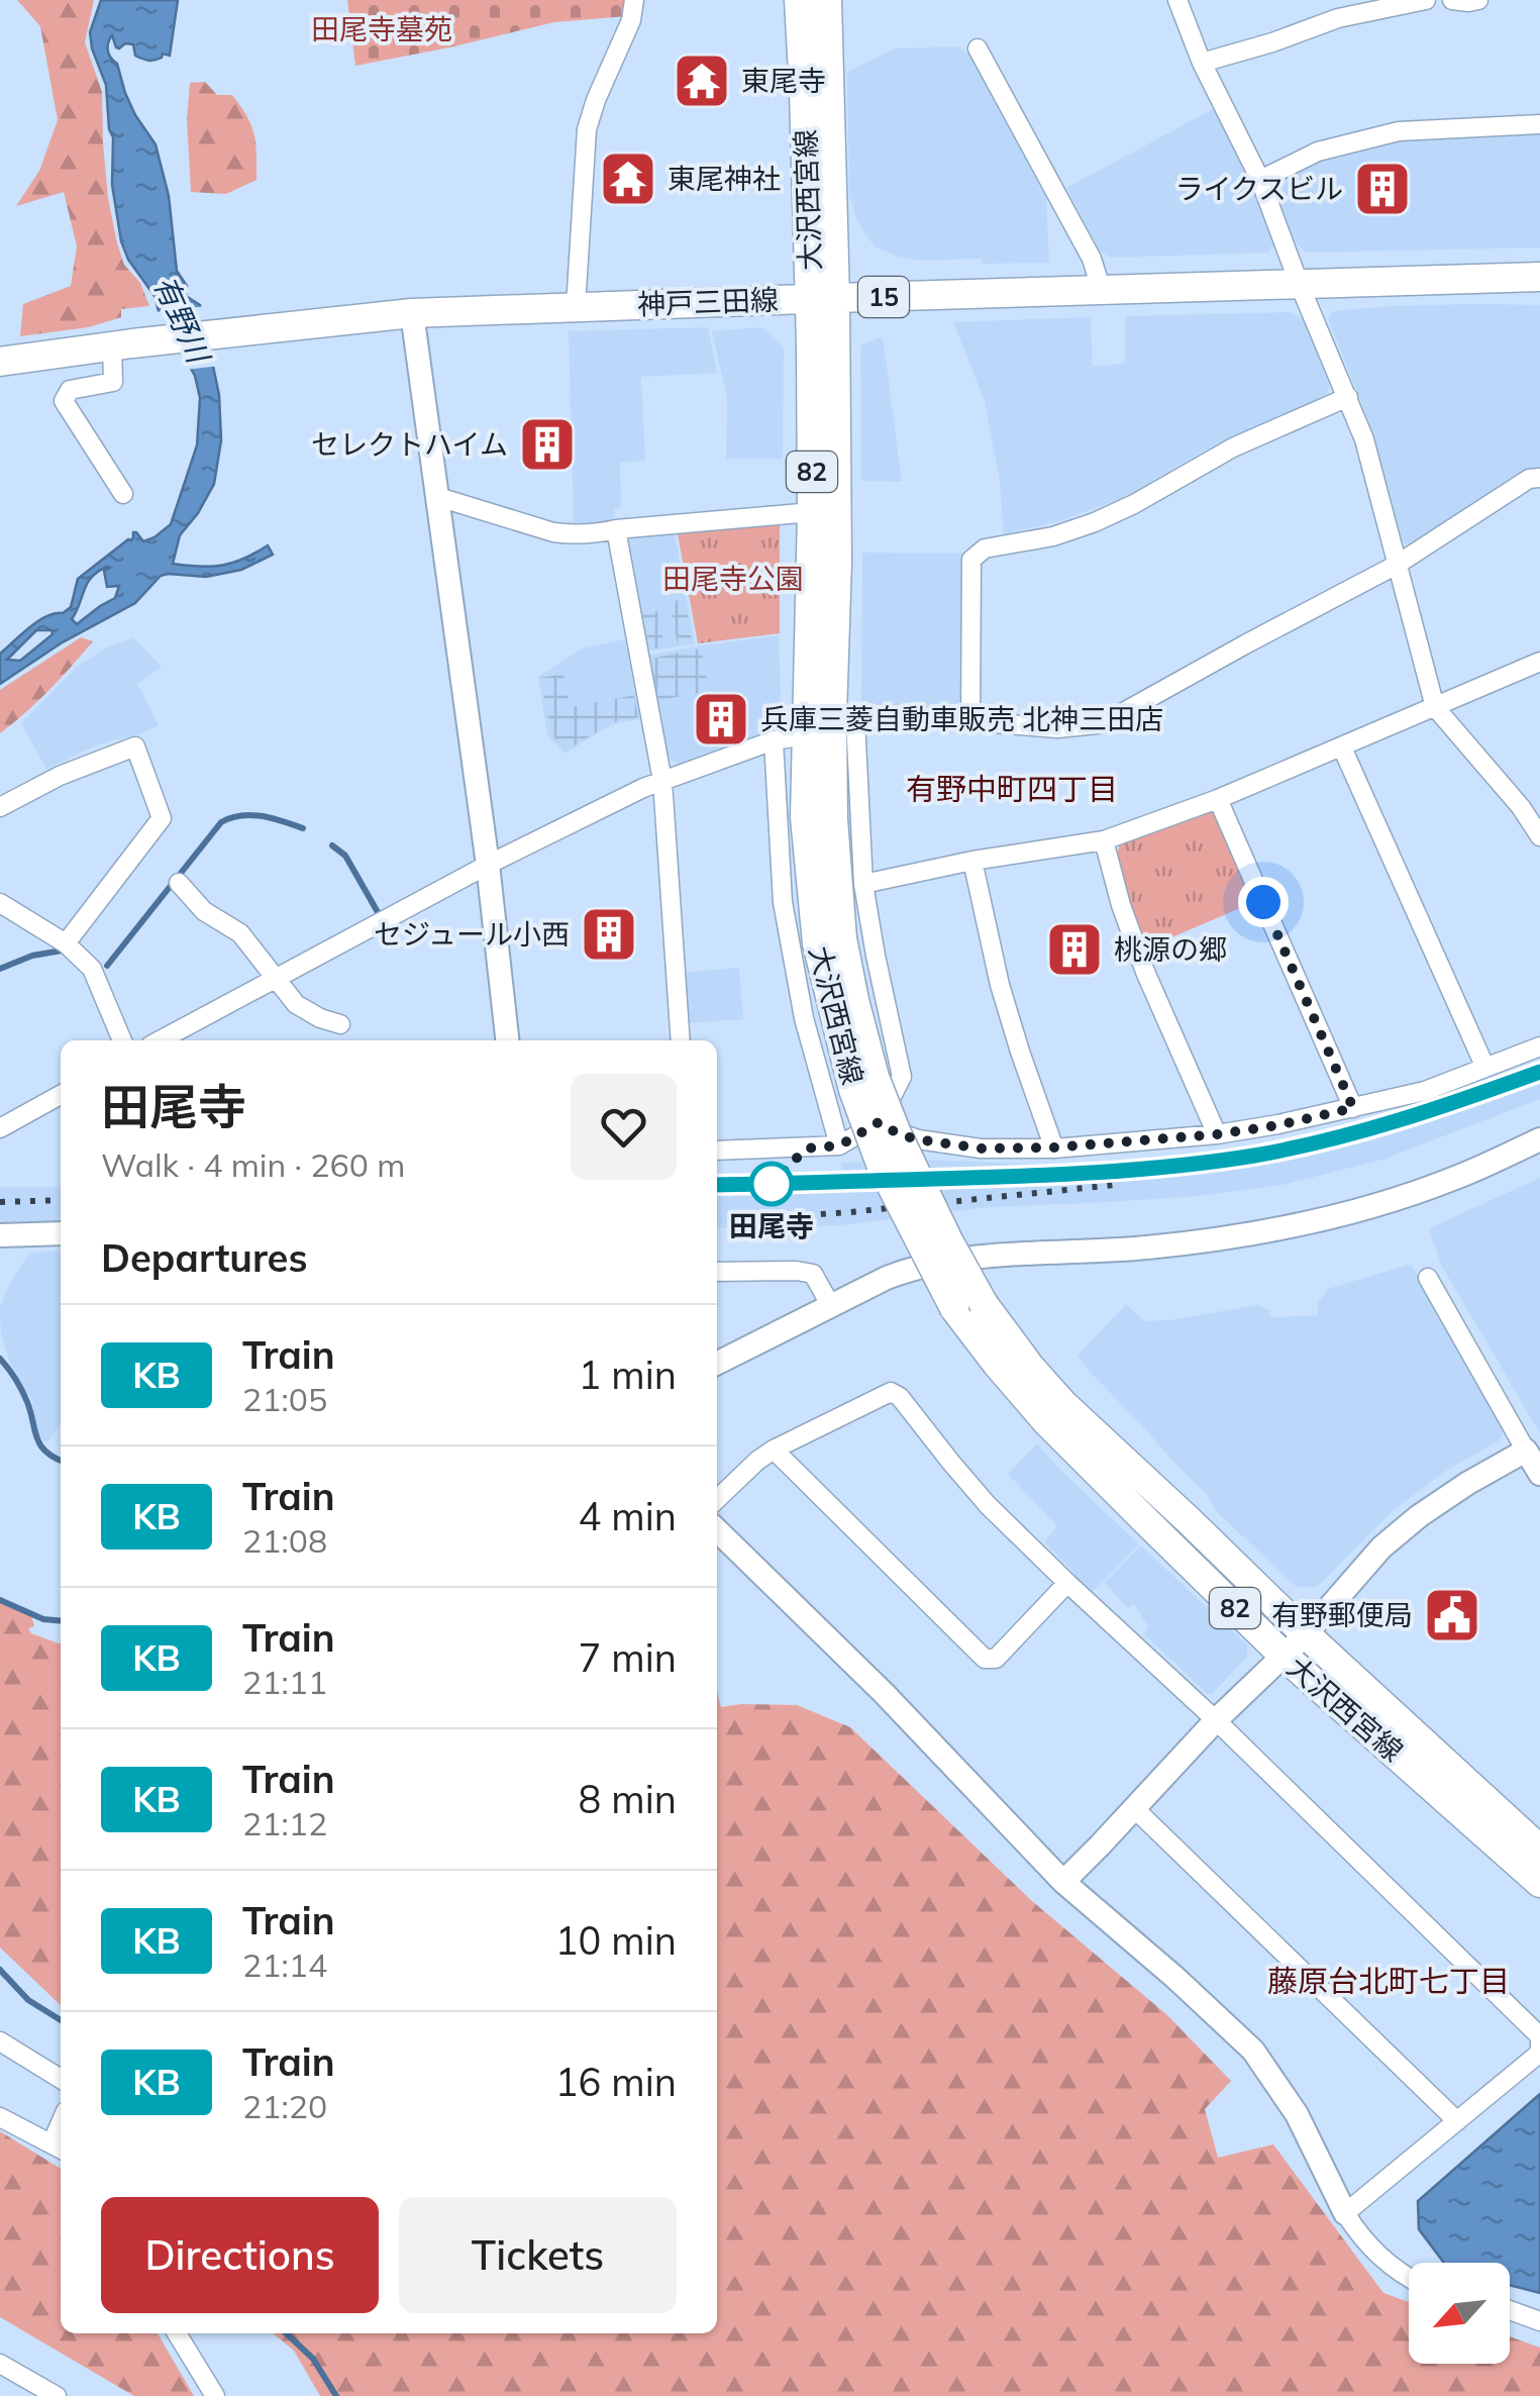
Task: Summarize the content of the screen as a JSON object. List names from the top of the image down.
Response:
{
  "streets": {
    "main road": [
      "大沢西宮線",
      "15",
      "神戸三田線",
      "82"
    ]
  },
  "crossings": [
    ["大沢西宮線", "神戸三田線"]
  ],
  "districts": ["有野中町四丁目", "藤原台北町七丁目"],
  "water": ["有野川"],
  "parks": ["田尾寺墓苑", "田尾寺公園"],
  "places": {
    "temple": ["東尾寺", "東尾神社"],
    "building": [
      "ライクスビル",
      "セレクトハイム",
      "兵庫三菱自動車販売 北神三田店",
      "セジュール小西",
      "桃源の郷"
    ],
    "other": ["田尾寺"],
    "public building": ["有野郵便局"]
  },
  "north": "bottom left",
  "page": {
    "heading": [
      ["田尾寺", "Walk · 4 min · 260 m"],
      "Departures"
    ],
    "list": [
      {
        "mark": "KB",
        "name": "Train",
        "note": "21:05",
        "value": "1 min"
      },
      {
        "mark": "KB",
        "name": "Train",
        "note": "21:08",
        "value": "4 min"
      },
      {
        "mark": "KB",
        "name": "Train",
        "note": "21:11",
        "value": "7 min"
      },
      {
        "mark": "KB",
        "name": "Train",
        "note": "21:12",
        "value": "8 min"
      },
      {
        "mark": "KB",
        "name": "Train",
        "note": "21:14",
        "value": "10 min"
      },
      {
        "mark": "KB",
        "name": "Train",
        "note": "21:20",
        "value": "16 min"
      }
    ],
    "buttons": ["Directions", "Tickets"]
  }
}
